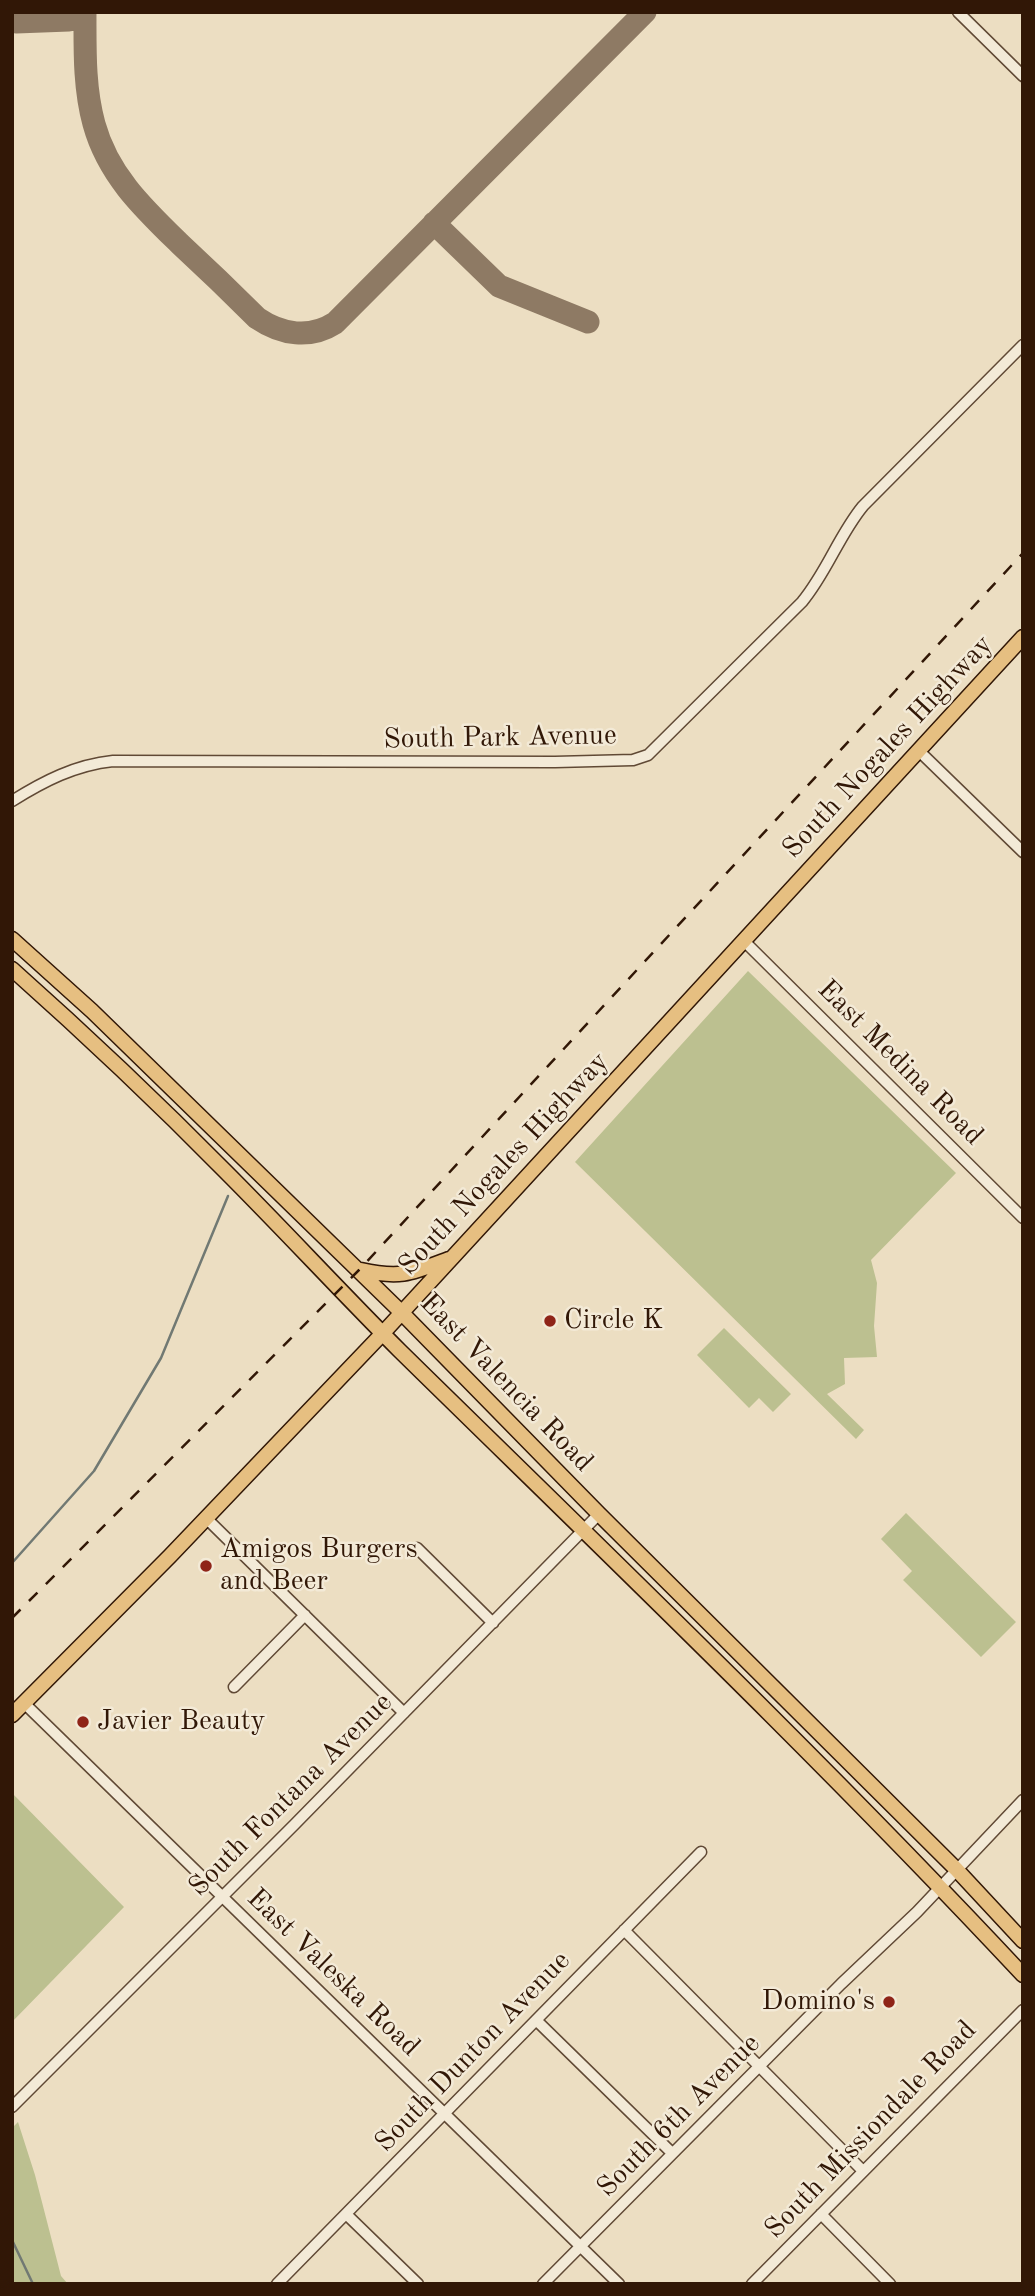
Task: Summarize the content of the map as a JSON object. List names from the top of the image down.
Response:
{
  "streets": {
    "main road": ["South Nogales Highway", "East Valencia Road"],
    "street": [
      "South Park Avenue",
      "East Medina Road",
      "South Fontana Avenue",
      "East Valeska Road",
      "South Dunton Avenue",
      "South 6th Avenue",
      "South Missiondale Road"
    ]
  },
  "crossings": [
    ["South Nogales Highway", "East Medina Road"],
    ["South Nogales Highway", "East Valencia Road"],
    ["South Nogales Highway", "East Valeska Road"],
    ["East Valencia Road", "South Fontana Avenue"],
    ["East Valencia Road", "South 6th Avenue"],
    ["South Fontana Avenue", "East Valeska Road"],
    ["East Valeska Road", "South Dunton Avenue"],
    ["East Valeska Road", "South 6th Avenue"]
  ],
  "places": [
    "Circle K",
    "Amigos Burgers and Beer",
    "Javier Beauty",
    "Domino's"
  ]
}
